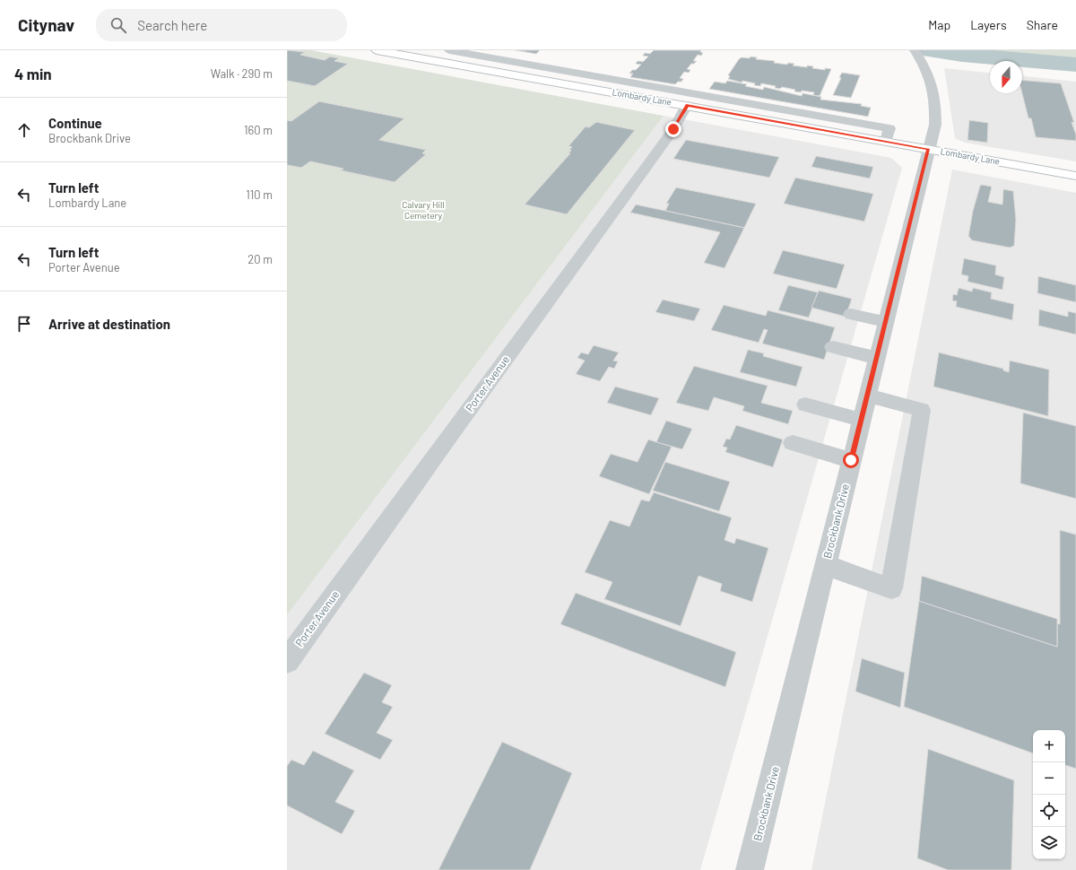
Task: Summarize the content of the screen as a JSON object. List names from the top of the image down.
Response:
{
  "streets": {
    "main road": ["Lombardy Lane"],
    "street": ["Porter Avenue", "Brockbank Drive"]
  },
  "crossings": [
    ["Lombardy Lane", "Porter Avenue"],
    ["Lombardy Lane", "Brockbank Drive"]
  ],
  "parks": ["Calvary Hill Cemetery"],
  "north": "bottom",
  "page": {
    "header": "Citynav",
    "search": "Search here",
    "nav": ["Map", "Layers", "Share"],
    "heading": ["4 min", "Walk · 290 m"],
    "list": [
      ["Continue", "Brockbank Drive", "160 m"],
      ["Turn left", "Lombardy Lane", "110 m"],
      ["Turn left", "Porter Avenue", "20 m"],
      "Arrive at destination"
    ],
    "map_buttons": ["+", "−"]
  }
}
